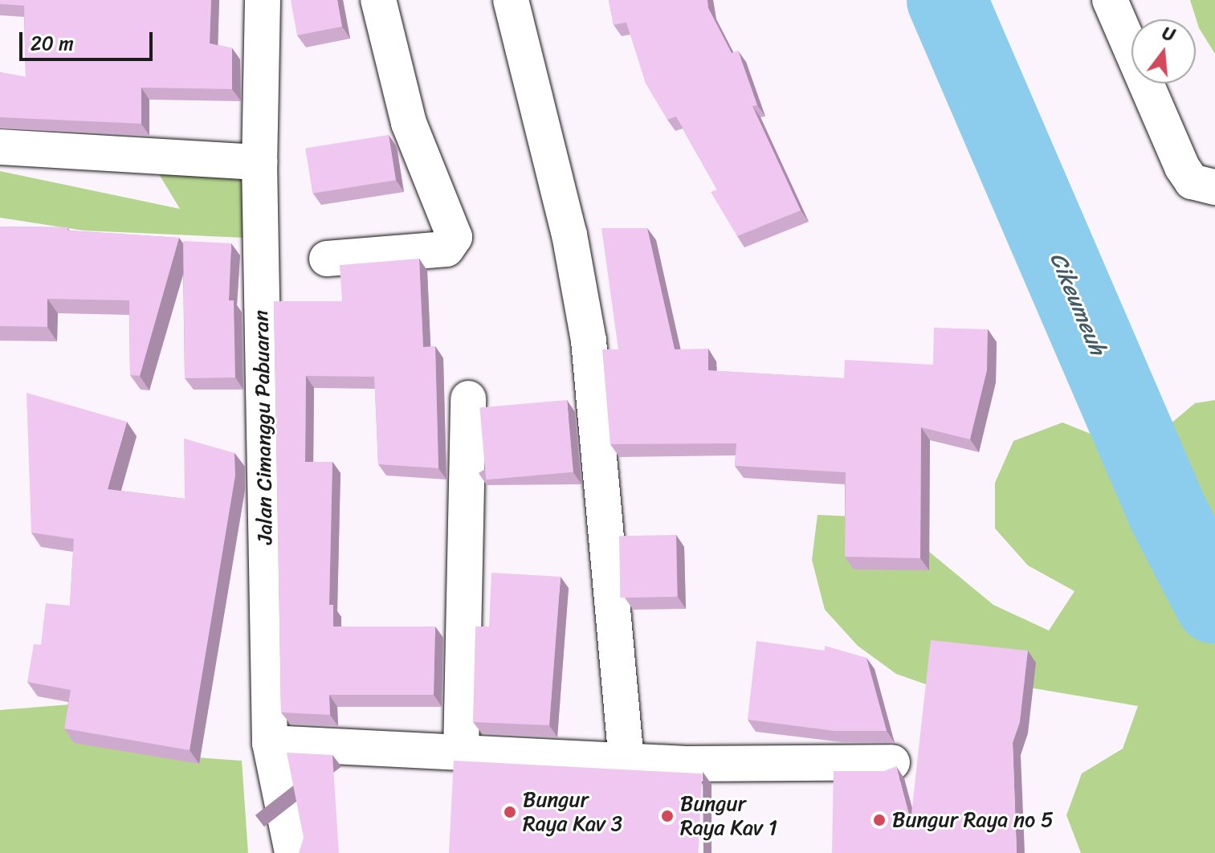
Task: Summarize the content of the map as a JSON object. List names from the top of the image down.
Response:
{
  "streets": {
    "street": ["Jalan Cimanggu Pabuaran"]
  },
  "water": ["Cikeumeuh"],
  "places": ["Bungur Raya Kav 3", "Bungur Raya Kav 1", "Bungur Raya no 5"],
  "scale_bar": "20 m",
  "north": "top"
}
